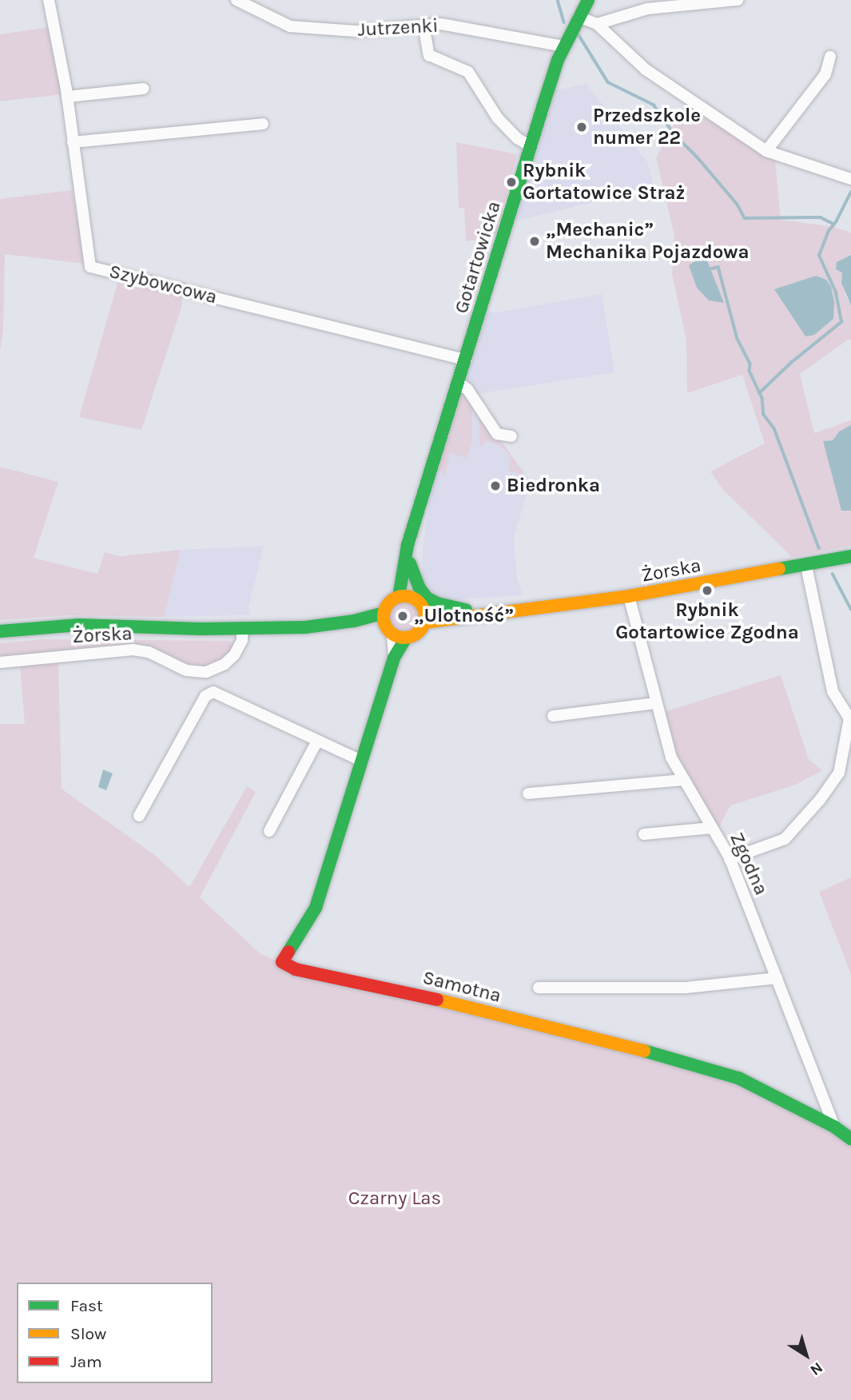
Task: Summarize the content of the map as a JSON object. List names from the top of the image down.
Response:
{
  "streets": {
    "street": [
      "Jutrzenki",
      "Gotartowicka",
      "Szybowcowa",
      "Żorska",
      "Zgodna",
      "Samotna"
    ]
  },
  "crossings": [
    ["Jutrzenki", "Gotartowicka"],
    ["Gotartowicka", "Szybowcowa"],
    ["Gotartowicka", "Żorska"],
    ["Gotartowicka", "Samotna"],
    ["Żorska", "Zgodna"],
    ["Żorska", "Samotna"],
    ["Zgodna", "Samotna"]
  ],
  "parks": ["Czarny Las"],
  "places": [
    "Przedszkole numer 22",
    "Rybnik Gortatowice Straż",
    "„Mechanic” Mechanika Pojazdowa",
    "Biedronka",
    "Rybnik Gotartowice Zgodna",
    "„Ulotność”"
  ],
  "legend": ["Fast", "Slow", "Jam"],
  "north": "bottom right"
}
